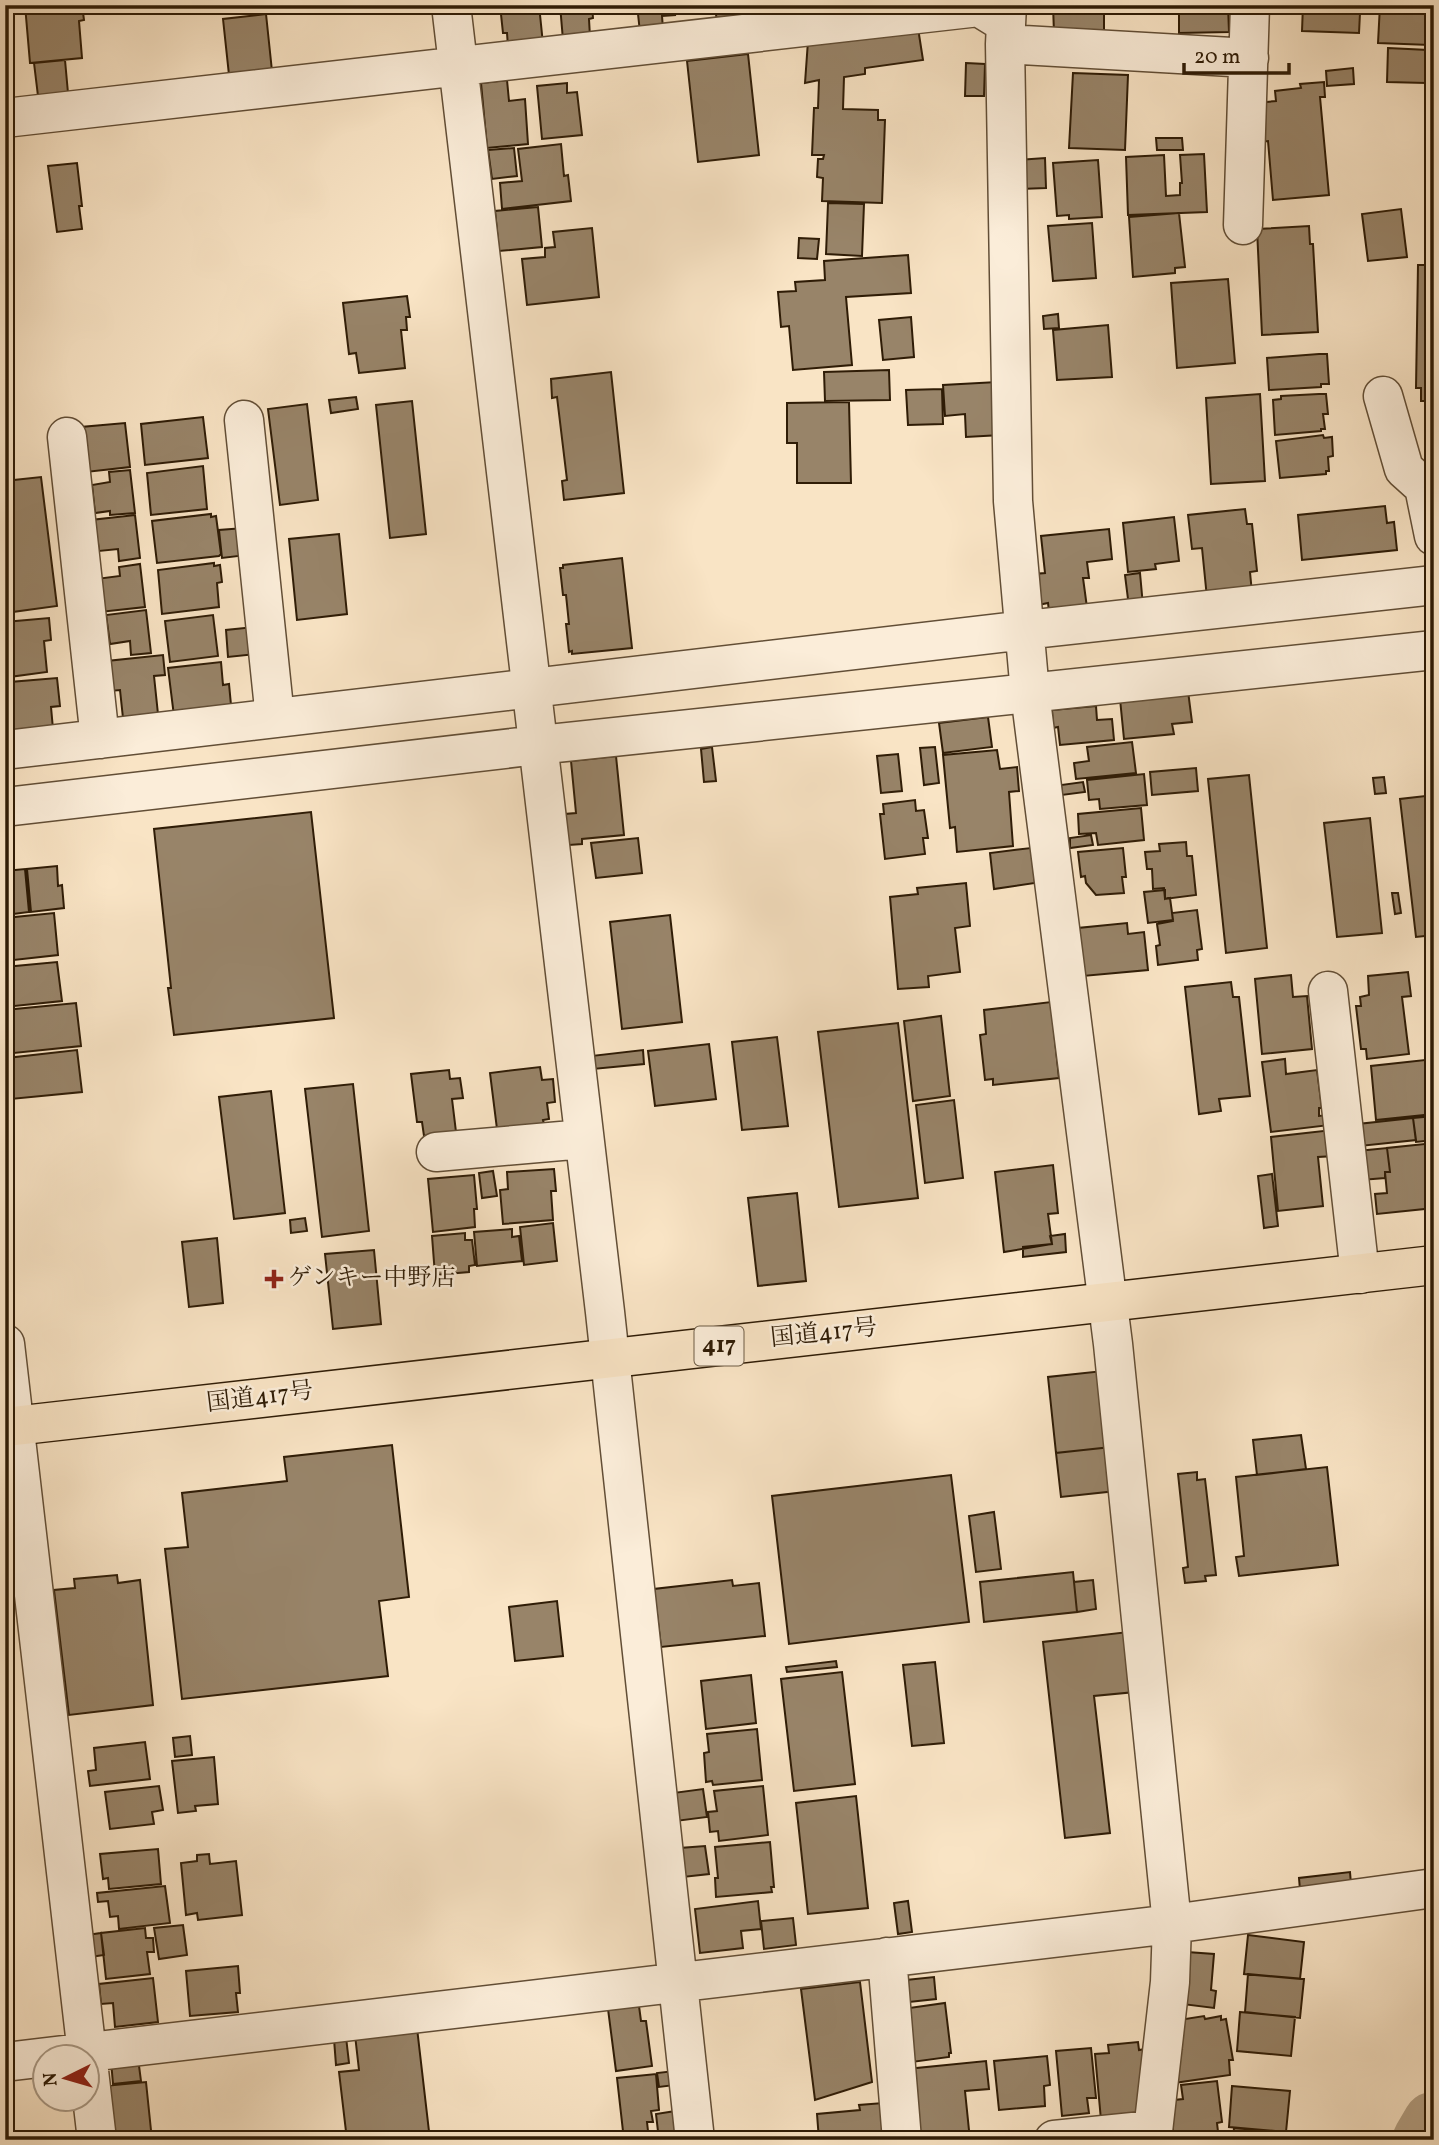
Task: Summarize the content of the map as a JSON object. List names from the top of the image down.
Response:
{
  "streets": {
    "highway": ["国道417号", "417"]
  },
  "places": {
    "health": ["ゲンキー中野店"]
  },
  "scale_bar": "20 m",
  "north": "left"
}
